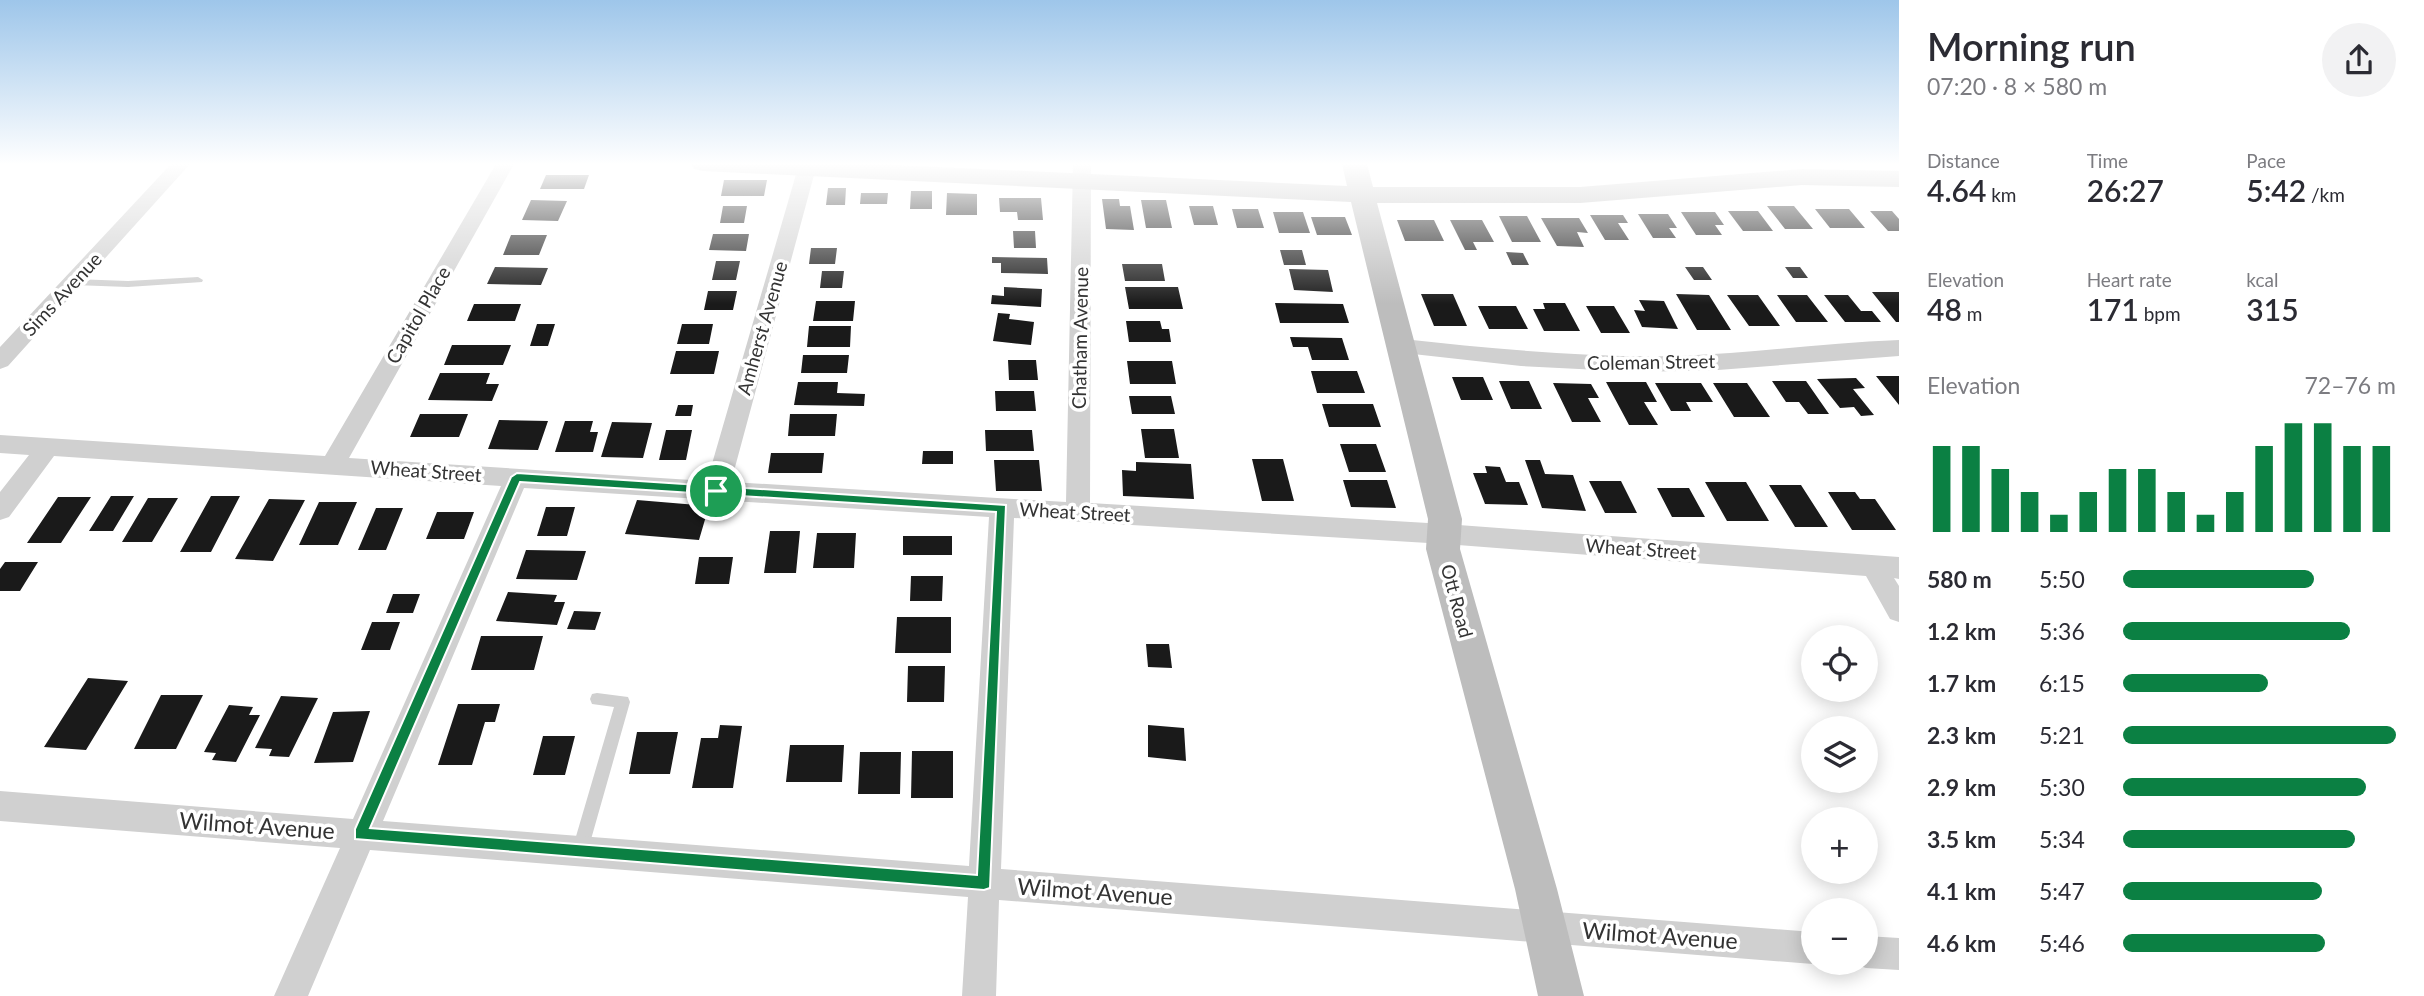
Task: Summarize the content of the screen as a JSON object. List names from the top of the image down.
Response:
{
  "streets": {
    "street": [
      "Sims Avenue",
      "Capitol Place",
      "Amherst Avenue",
      "Chatham Avenue",
      "Coleman Street",
      "Wheat Street",
      "Ott Road",
      "Wilmot Avenue"
    ]
  },
  "crossings": [
    ["Capitol Place", "Wheat Street"],
    ["Amherst Avenue", "Wheat Street"],
    ["Chatham Avenue", "Wheat Street"],
    ["Coleman Street", "Ott Road"],
    ["Wheat Street", "Ott Road"],
    ["Ott Road", "Wilmot Avenue"]
  ],
  "page": {
    "heading": ["Morning run", "07:20 · 8 × 580 m"],
    "stats": [
      ["Distance", "4.64 km"],
      ["Time", "26:27"],
      ["Pace", "5:42 /km"],
      ["Elevation", "48 m"],
      ["Heart rate", "171 bpm"],
      ["kcal", "315"]
    ],
    "chart": ["Elevation", "72–76 m"],
    "list": [
      {
        "name": "580 m",
        "note": "5:50"
      },
      {
        "name": "1.2 km",
        "note": "5:36"
      },
      {
        "name": "1.7 km",
        "note": "6:15"
      },
      {
        "name": "2.3 km",
        "note": "5:21"
      },
      {
        "name": "2.9 km",
        "note": "5:30"
      },
      {
        "name": "3.5 km",
        "note": "5:34"
      },
      {
        "name": "4.1 km",
        "note": "5:47"
      },
      {
        "name": "4.6 km",
        "note": "5:46"
      }
    ],
    "map_buttons": ["+", "−"]
  }
}
